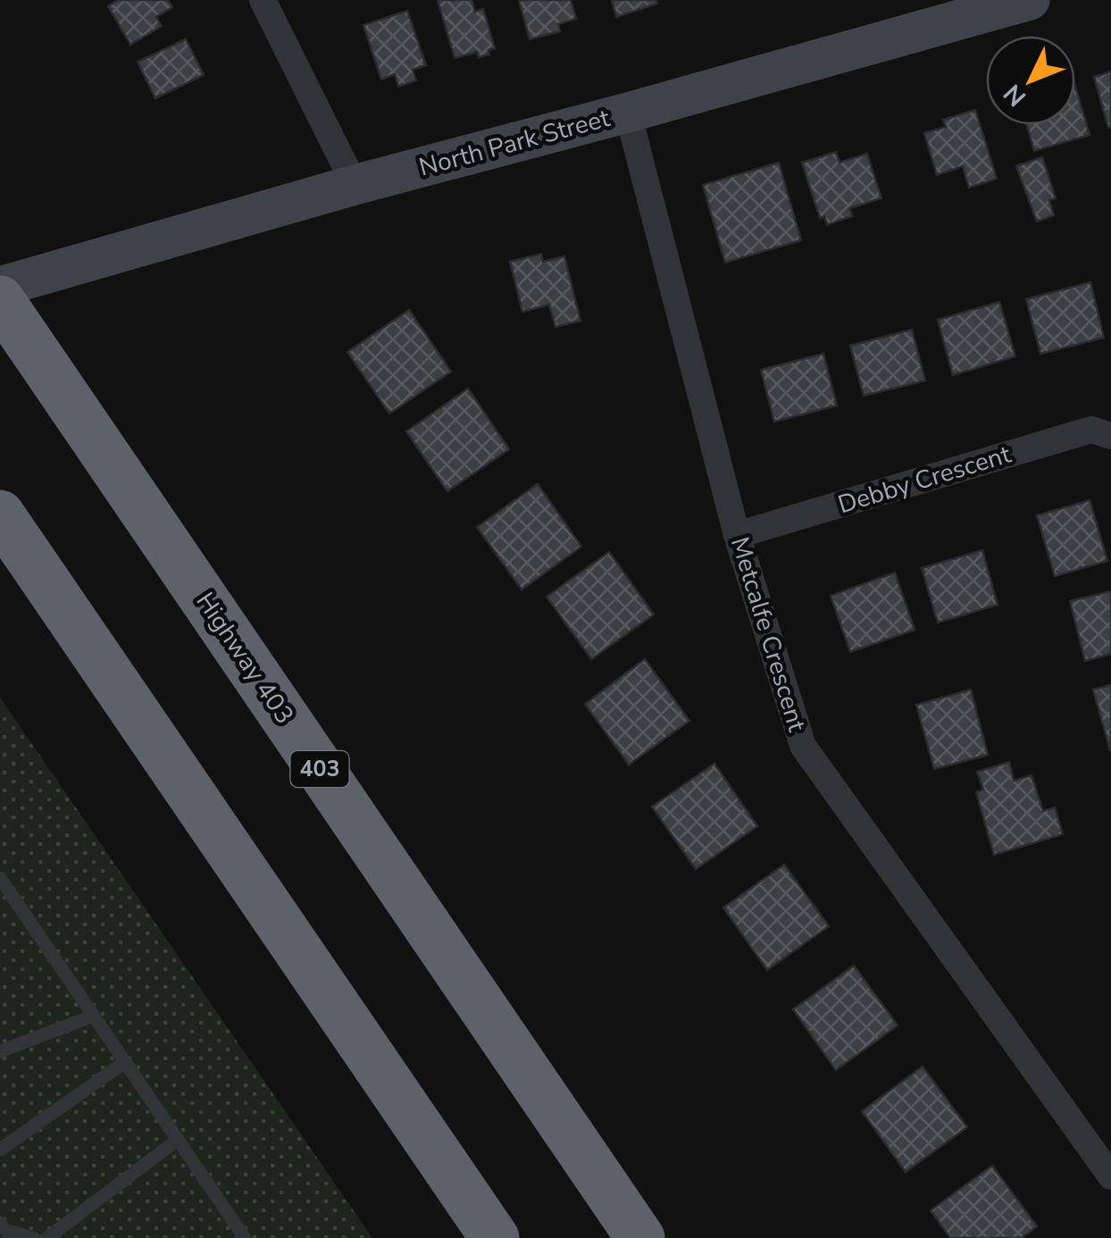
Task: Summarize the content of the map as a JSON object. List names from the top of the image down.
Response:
{
  "streets": {
    "highway": ["Highway 403", "403"],
    "main road": ["North Park Street"],
    "street": ["Debby Crescent", "Metcalfe Crescent"]
  },
  "crossings": [
    ["North Park Street", "Metcalfe Crescent"],
    ["Debby Crescent", "Metcalfe Crescent"]
  ],
  "north": "bottom left"
}
